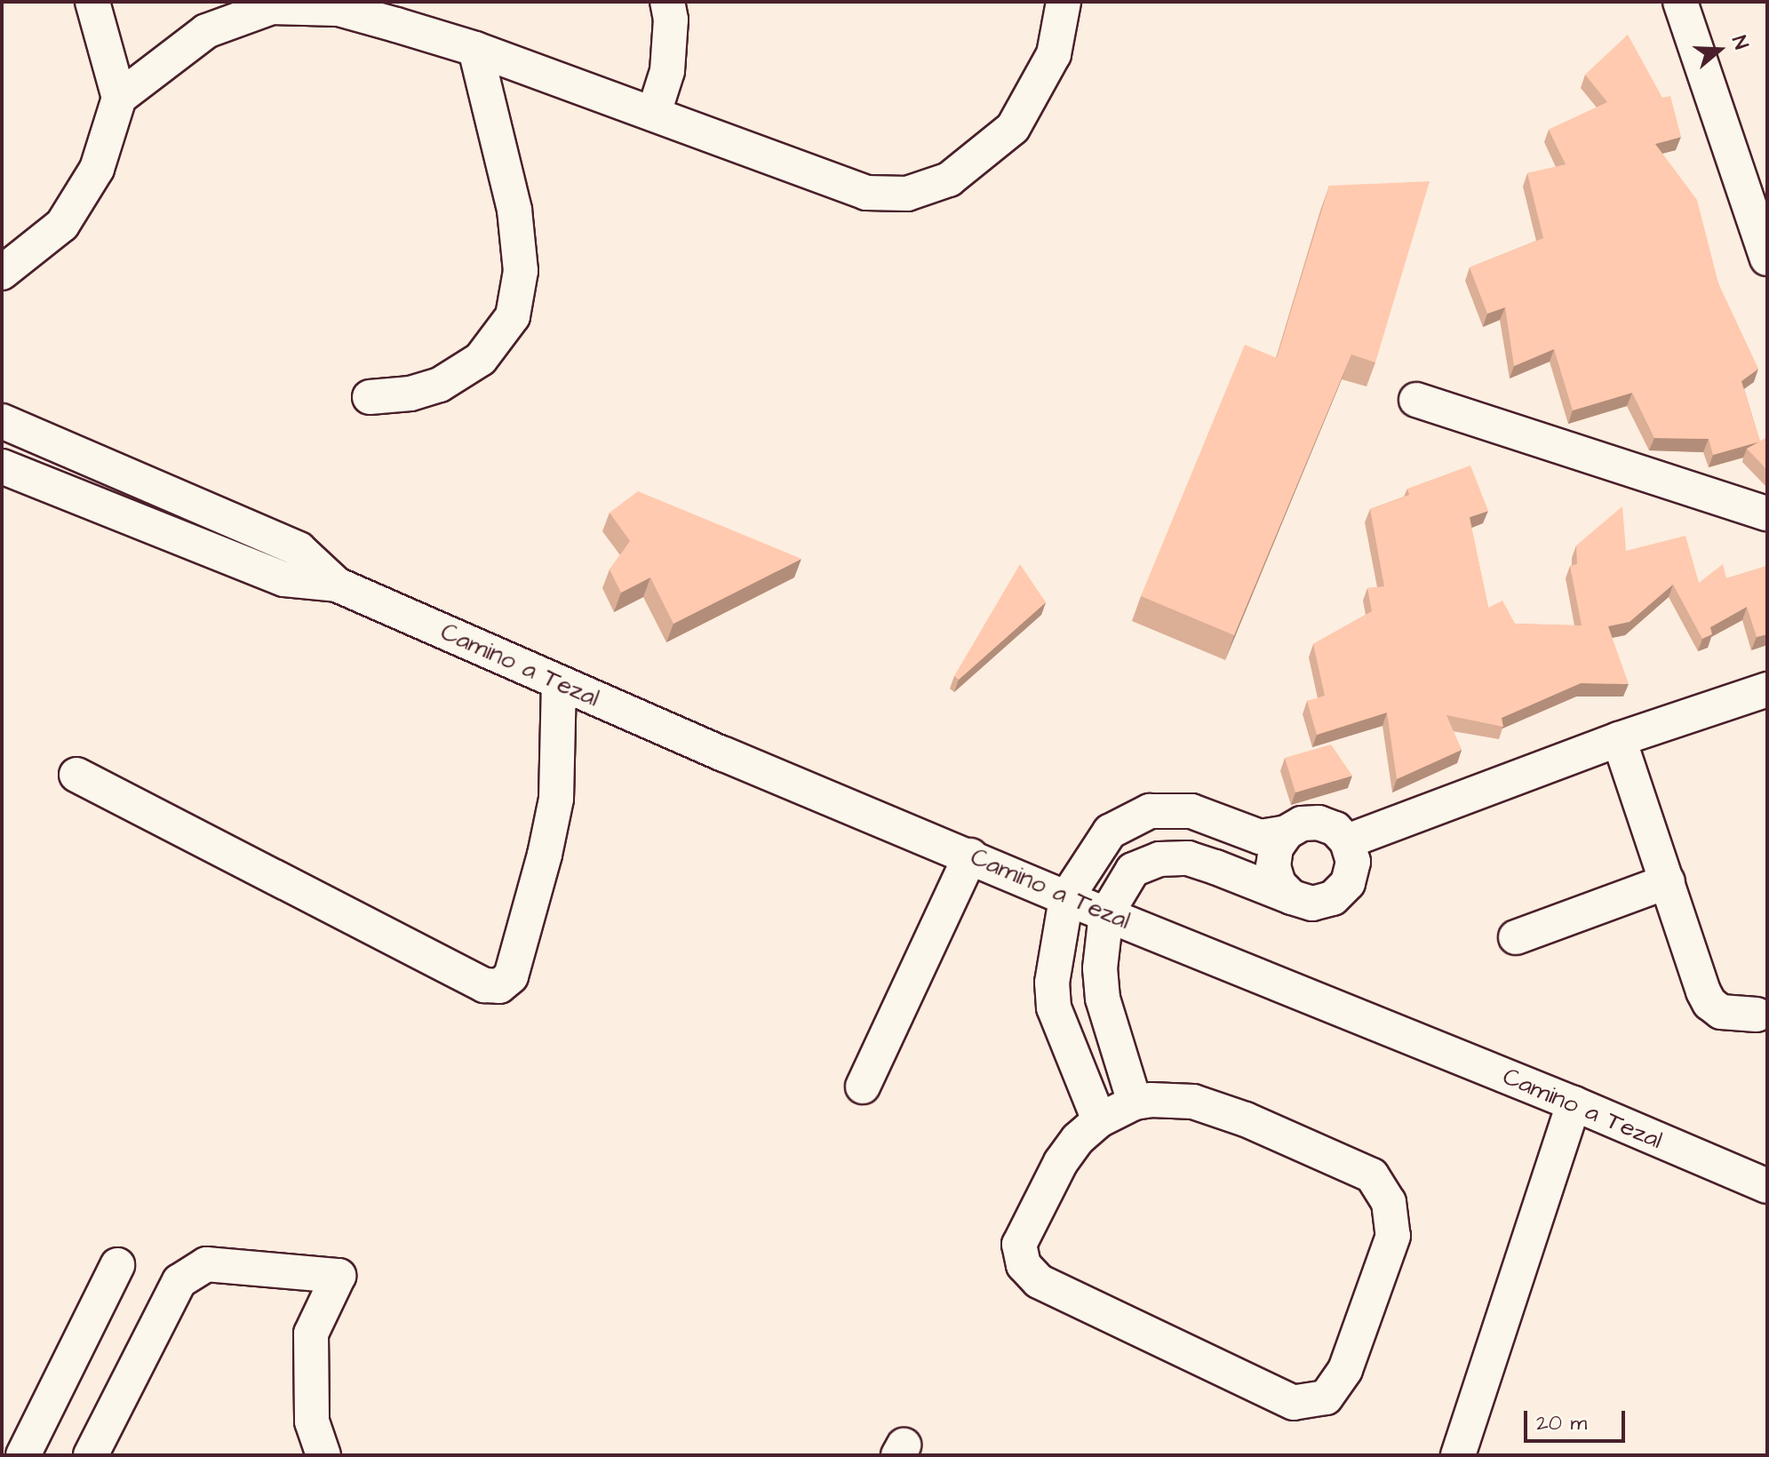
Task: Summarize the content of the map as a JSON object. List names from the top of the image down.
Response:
{
  "streets": {
    "street": ["Camino a Tezal"]
  },
  "scale_bar": "20 m",
  "north": "right"
}
